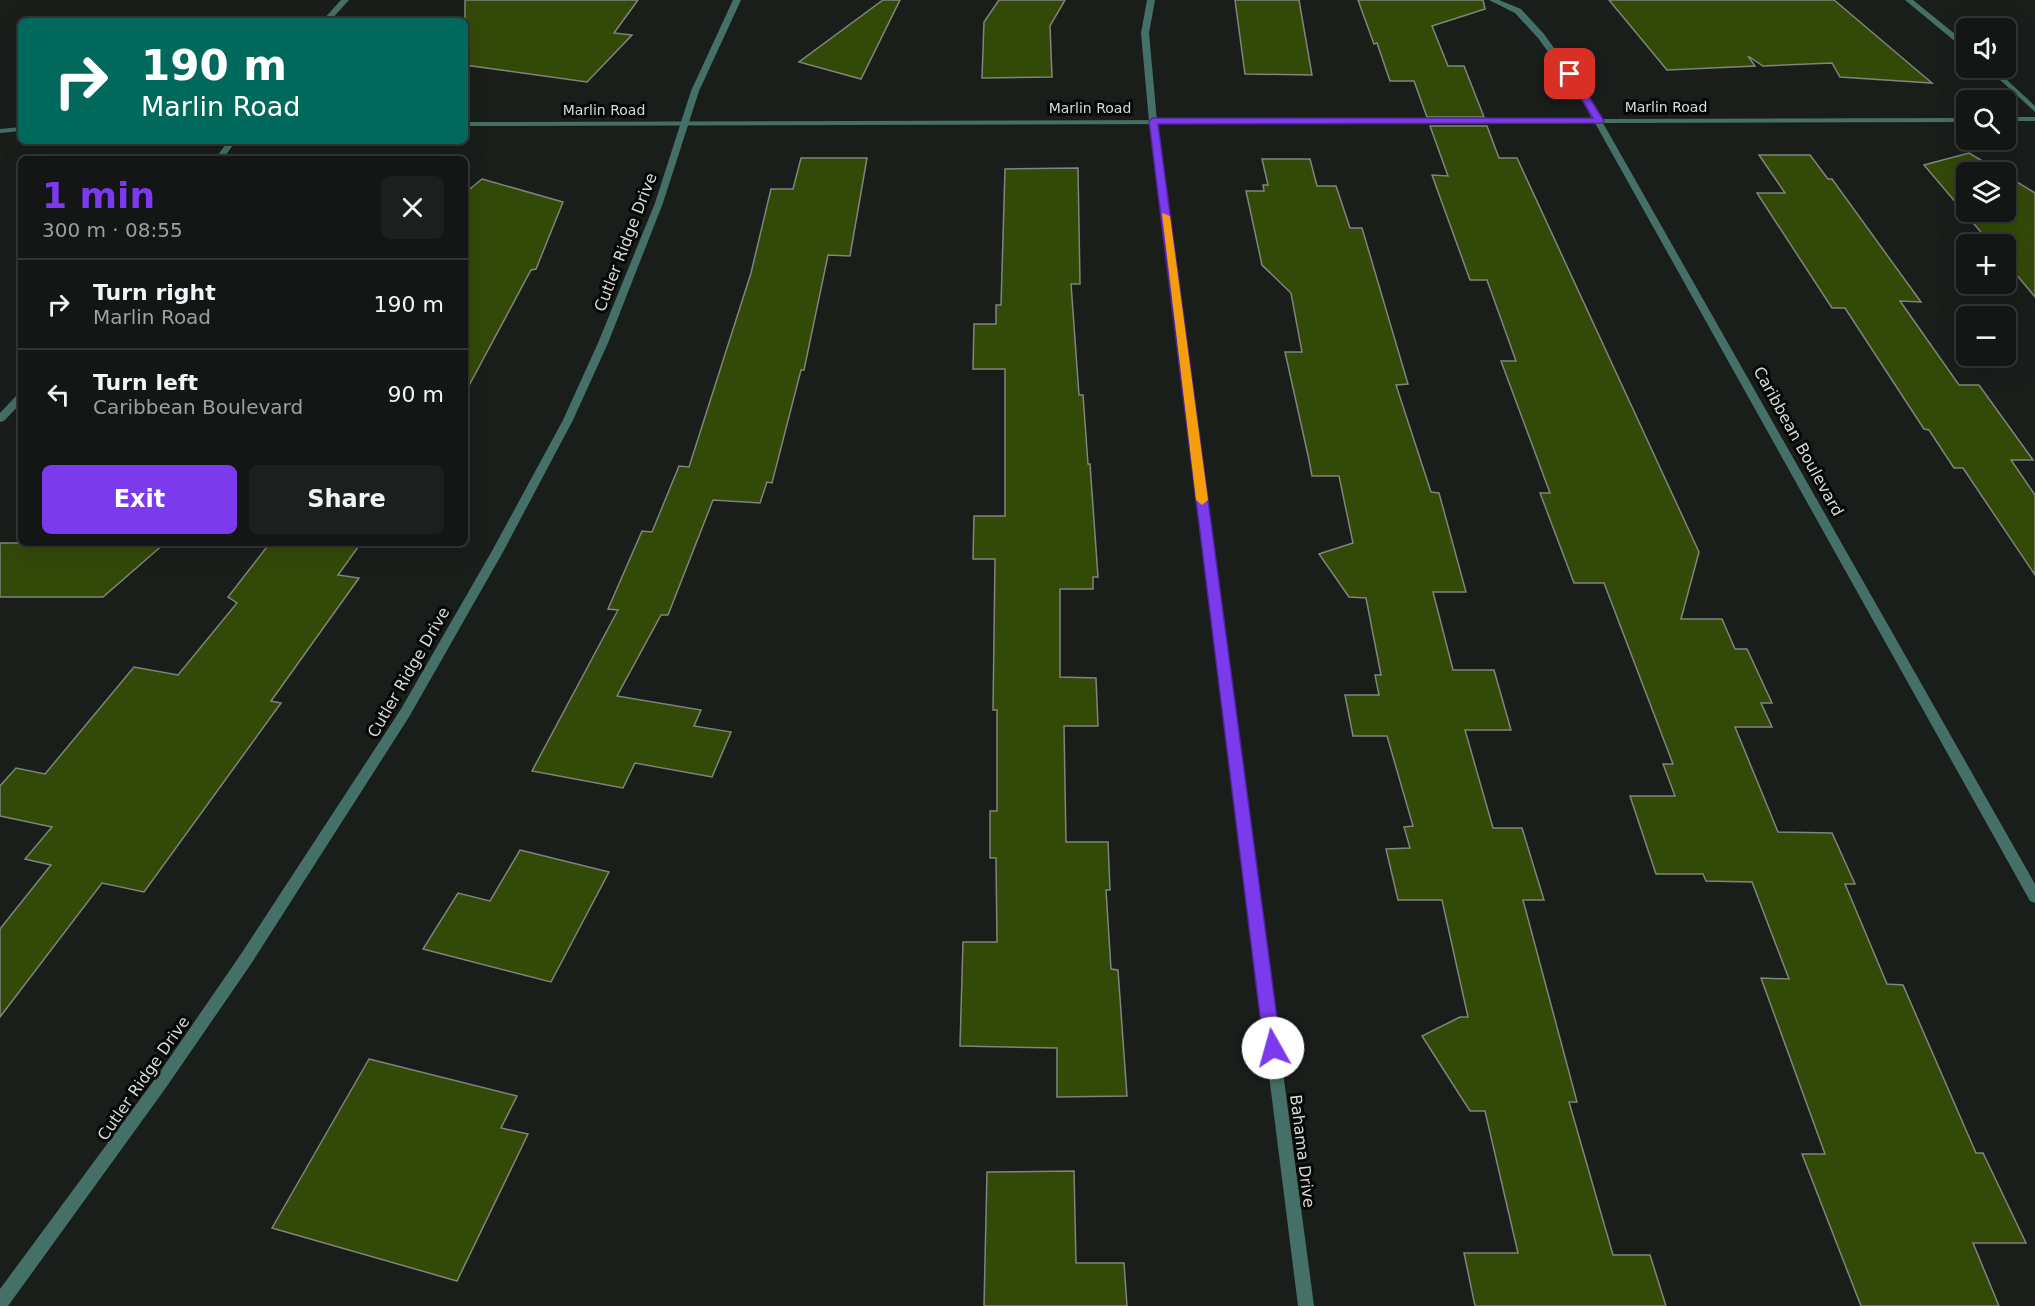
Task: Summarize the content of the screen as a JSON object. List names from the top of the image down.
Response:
{
  "streets": {
    "street": [
      "Marlin Road",
      "Cutler Ridge Drive",
      "Caribbean Boulevard",
      "Bahama Drive"
    ]
  },
  "crossings": [
    ["Marlin Road", "Cutler Ridge Drive"],
    ["Marlin Road", "Caribbean Boulevard"],
    ["Marlin Road", "Bahama Drive"]
  ],
  "page": {
    "map_buttons": ["+", "−"],
    "turn": ["190 m", "Marlin Road"],
    "heading": ["1 min", "300 m · 08:55"],
    "list": [
      {
        "name": "Turn right",
        "note": "Marlin Road",
        "value": "190 m"
      },
      {
        "name": "Turn left",
        "note": "Caribbean Boulevard",
        "value": "90 m"
      }
    ],
    "buttons": ["Exit", "Share"]
  }
}
